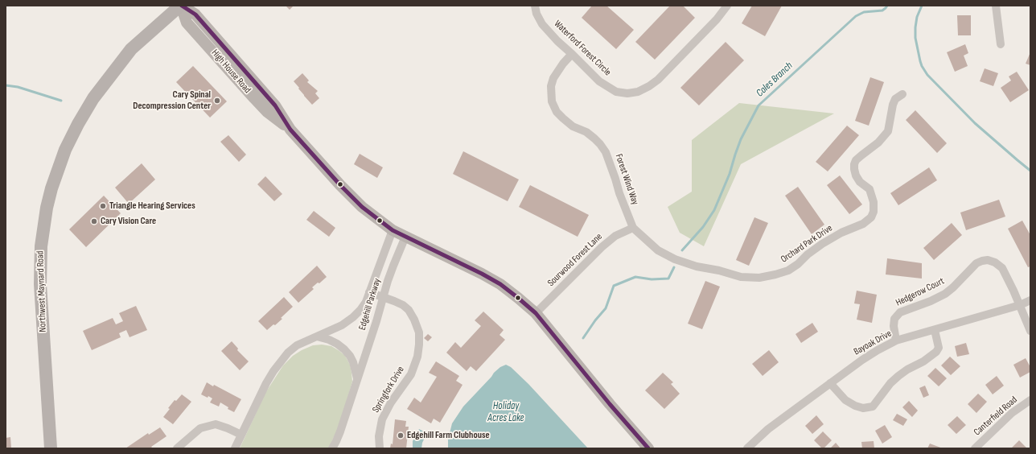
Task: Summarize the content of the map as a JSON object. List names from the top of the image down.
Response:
{
  "streets": {
    "main road": ["High House Road", "Northwest Maynard Road"],
    "street": [
      "Waterford Forest Circle",
      "Forest Wind Way",
      "Orchard Park Drive",
      "Sourwood Forest Lane",
      "Hedgerow Court",
      "Edgehill Parkway",
      "Bayoak Drive",
      "Springfork Drive",
      "Canterfield Road"
    ]
  },
  "crossings": [
    ["Waterford Forest Circle", "Forest Wind Way"],
    ["High House Road", "Sourwood Forest Lane"],
    ["High House Road", "Northwest Maynard Road"],
    ["High House Road", "Edgehill Parkway"],
    ["Forest Wind Way", "Orchard Park Drive"],
    ["Forest Wind Way", "Sourwood Forest Lane"],
    ["Orchard Park Drive", "Sourwood Forest Lane"],
    ["Hedgerow Court", "Bayoak Drive"],
    ["Edgehill Parkway", "Springfork Drive"]
  ],
  "water": ["Coles Branch", "Holiday Acres Lake"],
  "places": [
    "Cary Spinal Decompression Center",
    "Triangle Hearing Services",
    "Cary Vision Care",
    "Edgehill Farm Clubhouse"
  ]
}
